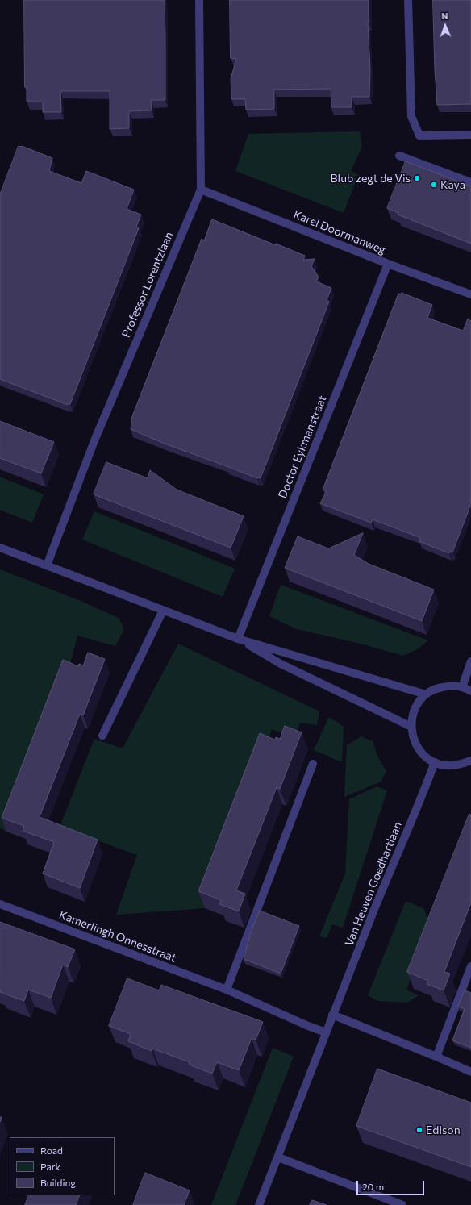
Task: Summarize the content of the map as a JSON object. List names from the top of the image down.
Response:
{
  "streets": {
    "street": [
      "Karel Doormanweg",
      "Professor Lorentzlaan",
      "Doctor Eykmanstraat",
      "Van Heuven Goedhartlaan",
      "Kamerlingh Onnesstraat"
    ]
  },
  "crossings": [
    ["Karel Doormanweg", "Professor Lorentzlaan"],
    ["Karel Doormanweg", "Doctor Eykmanstraat"],
    ["Van Heuven Goedhartlaan", "Kamerlingh Onnesstraat"]
  ],
  "places": ["Blub zegt de Vis", "Kaya", "Edison"],
  "legend": ["Road", "Park", "Building"],
  "scale_bar": "20 m",
  "north": "top"
}
